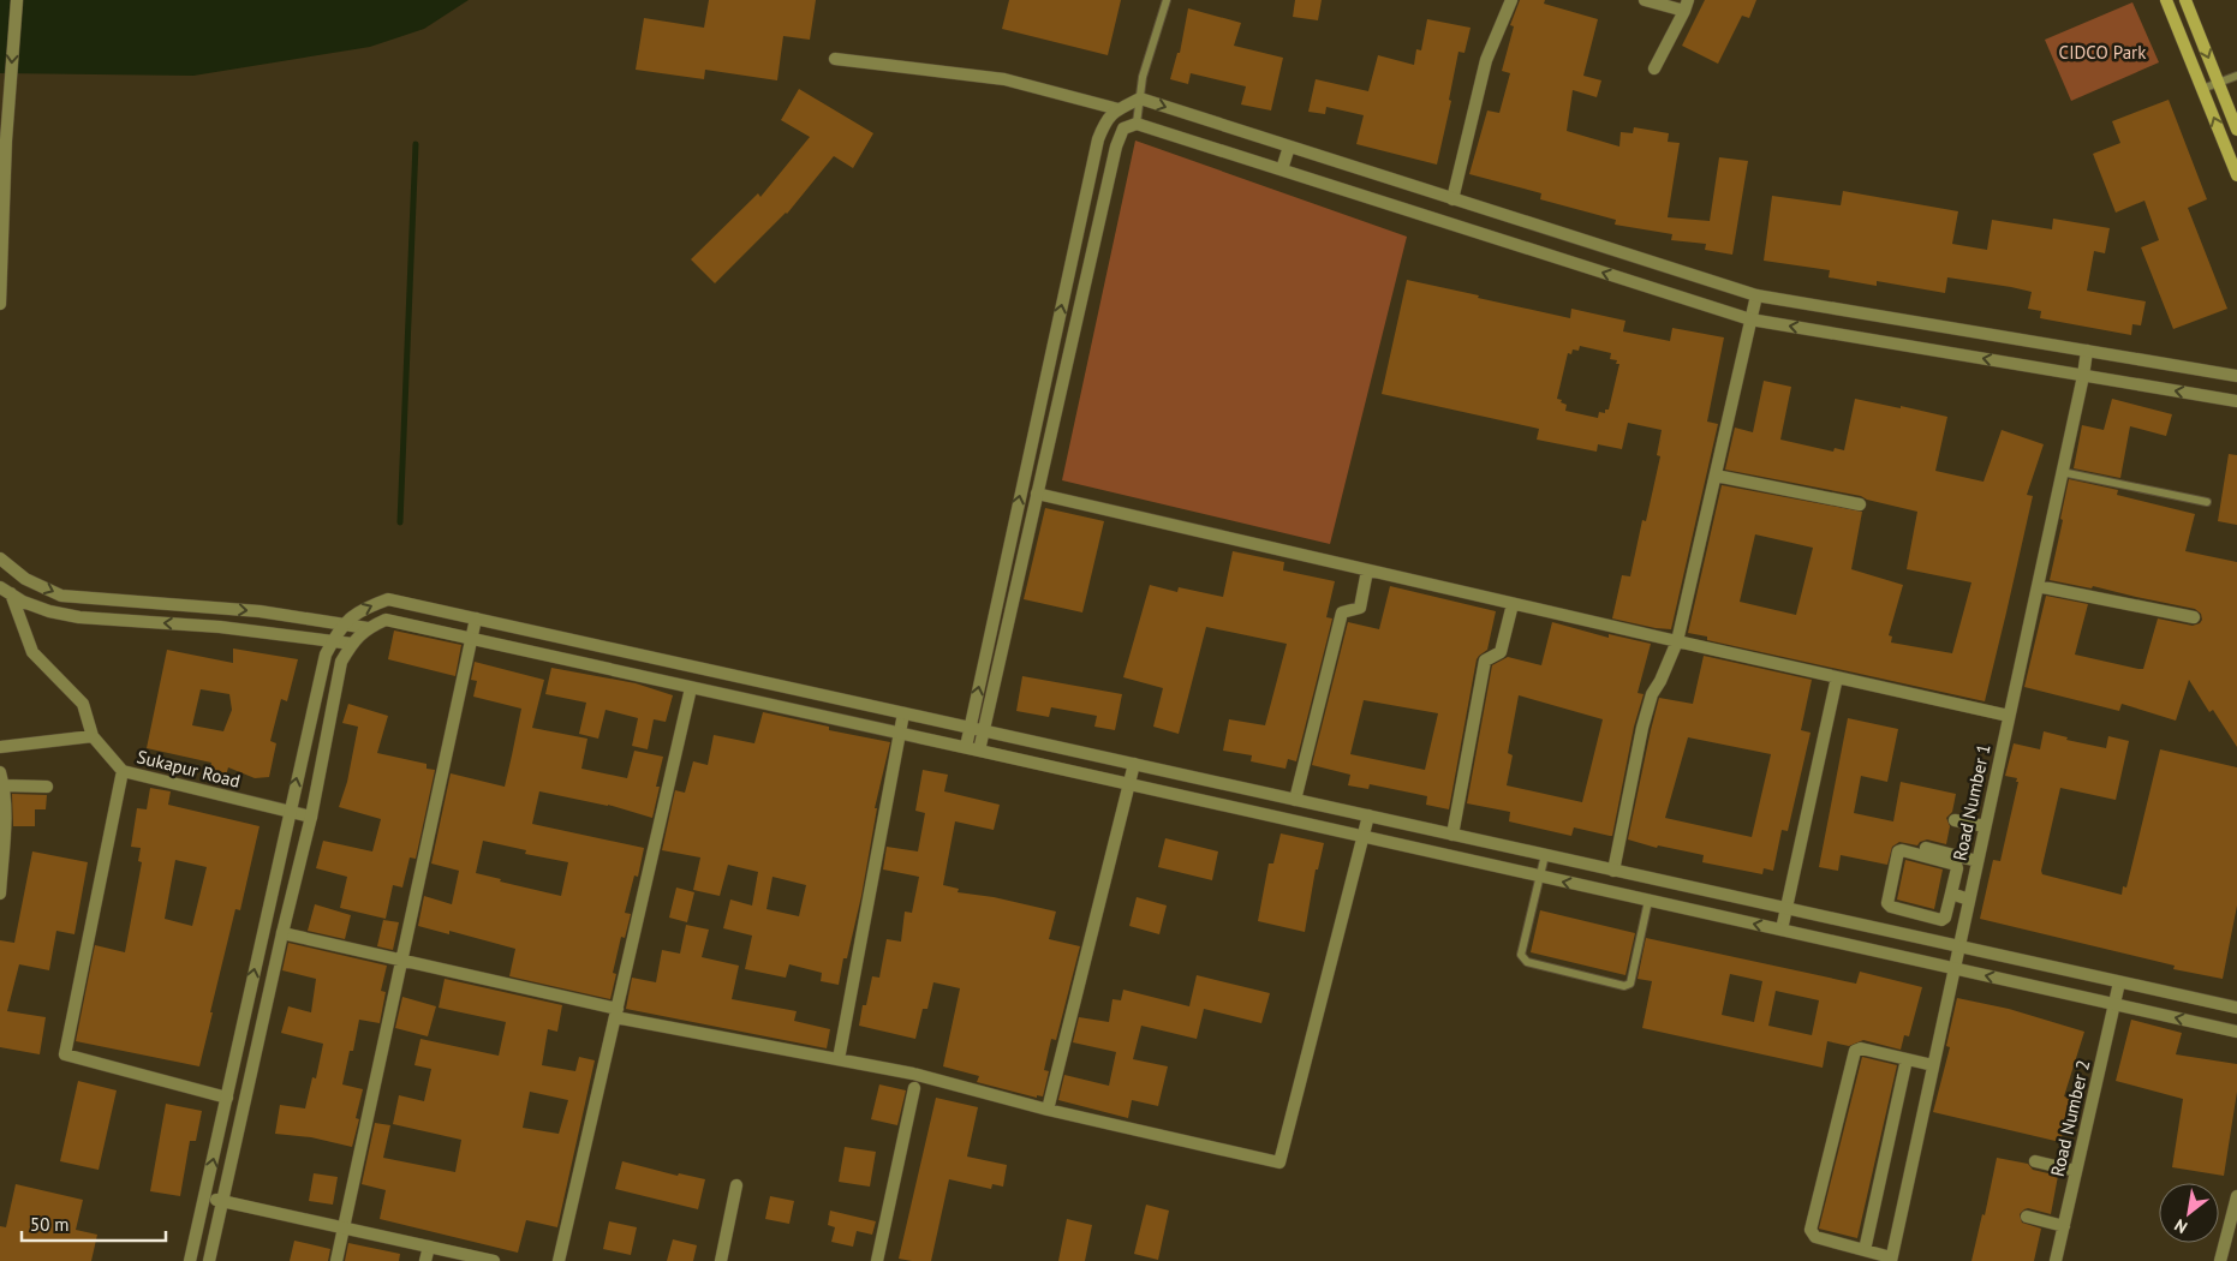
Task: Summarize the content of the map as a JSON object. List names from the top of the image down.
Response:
{
  "streets": {
    "street": ["Sukapur Road", "Road Number 1", "Road Number 2"]
  },
  "parks": ["CIDCO Park"],
  "scale_bar": "50 m",
  "north": "bottom left"
}
